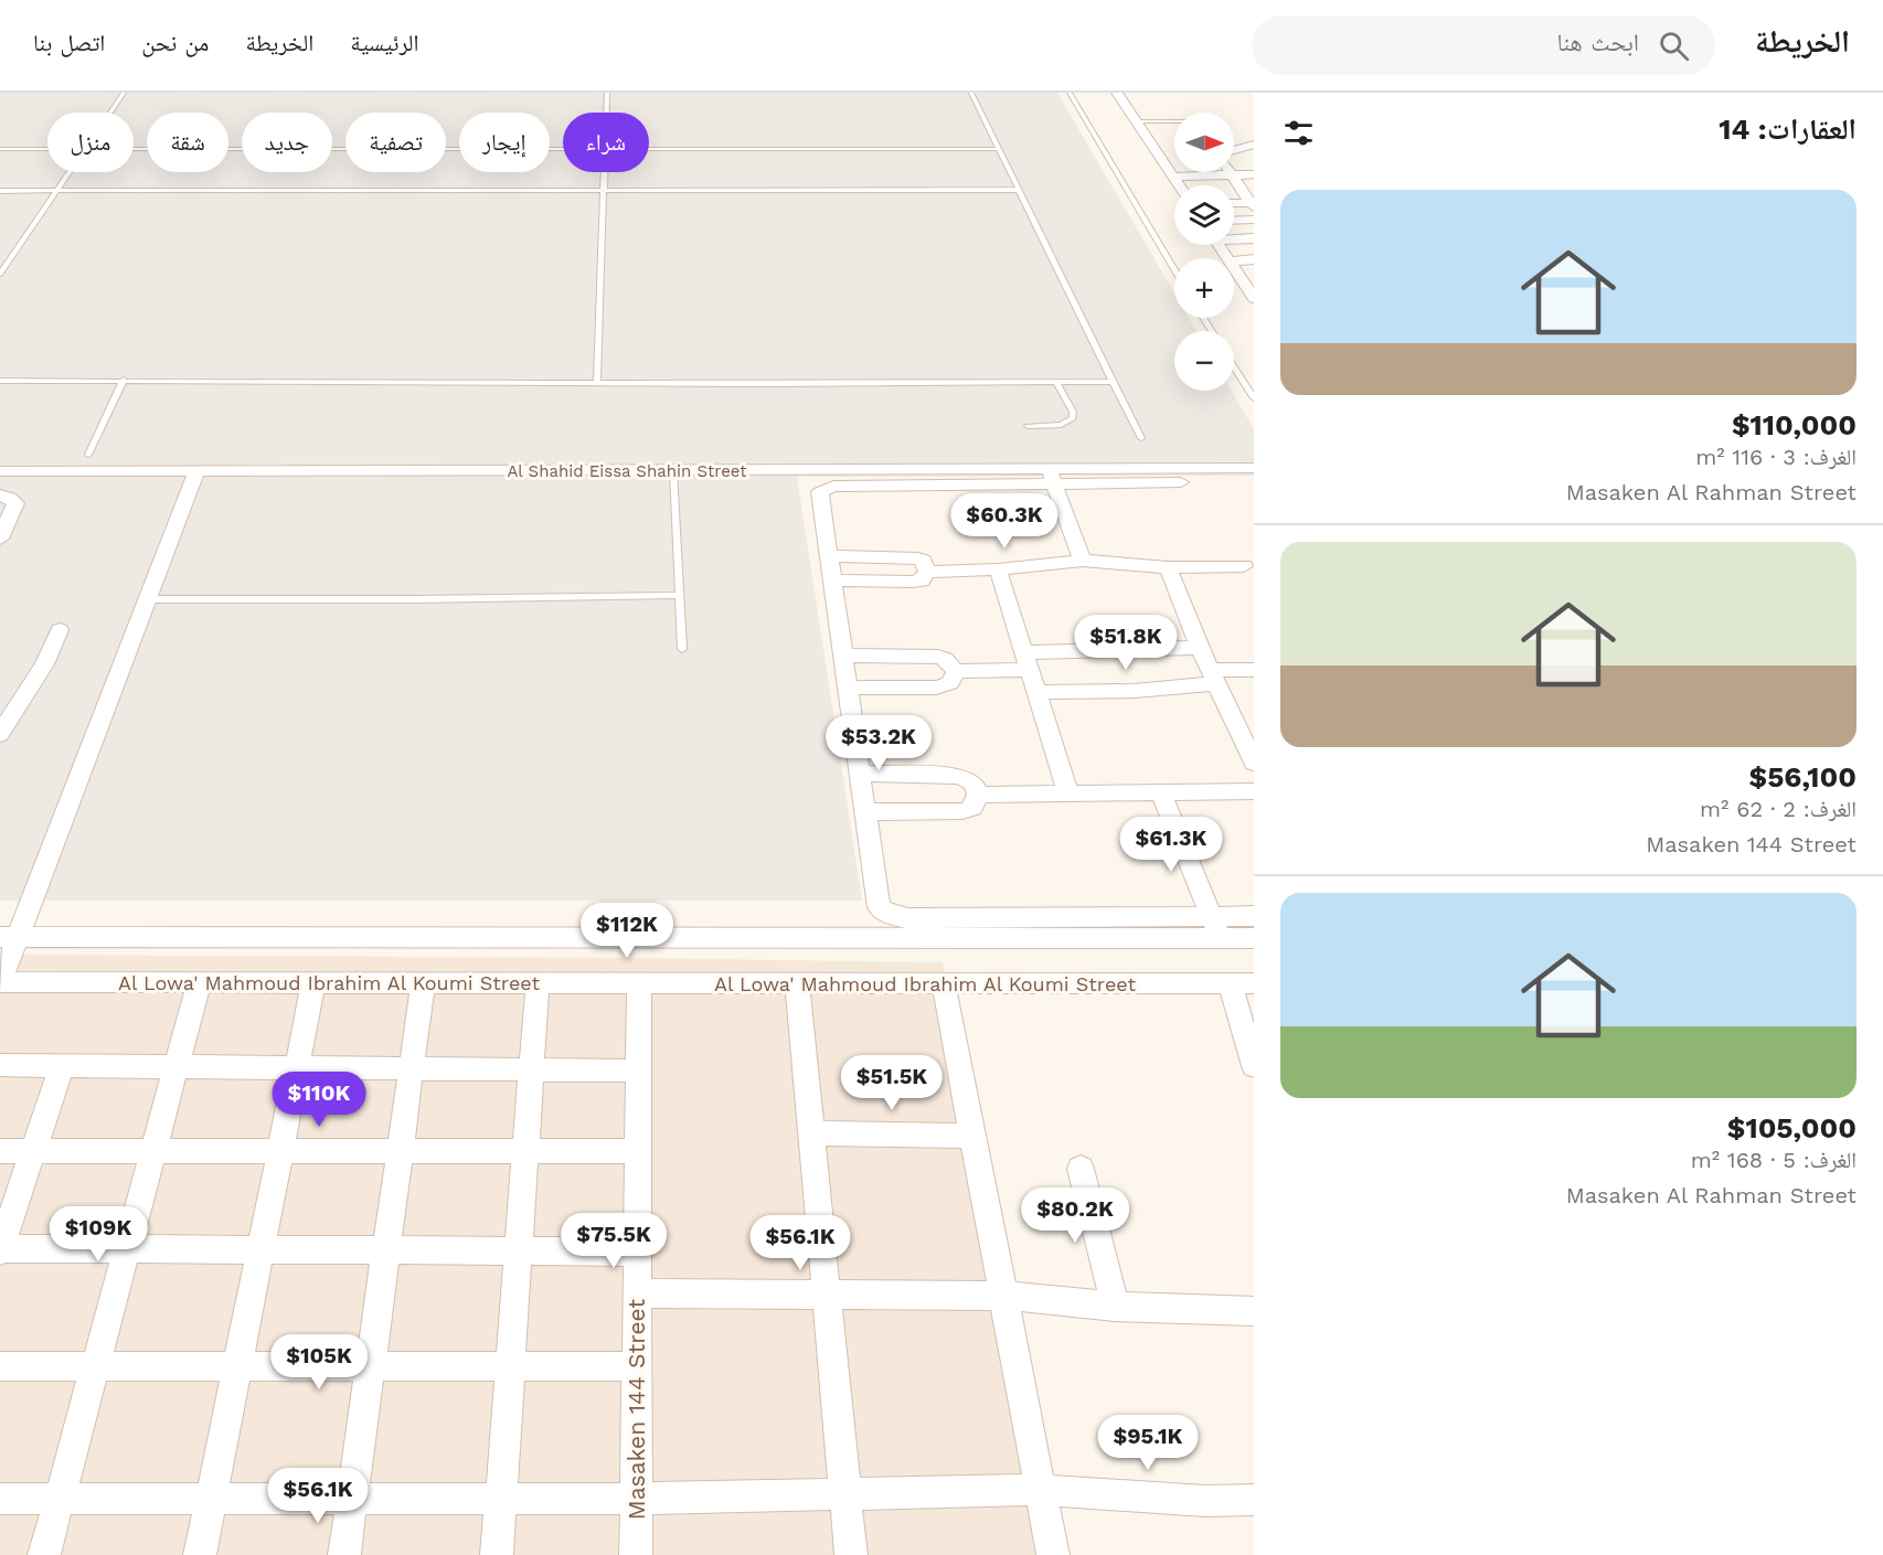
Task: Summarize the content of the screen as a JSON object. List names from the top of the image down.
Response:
{
  "streets": {
    "street": ["Al Shahid Eissa Shahin Street", "Al Lowa' Mahmoud Ibrahim Al Koumi Street", "Masaken 144 Street"]
  },
  "crossings": [
    ["Al Lowa' Mahmoud Ibrahim Al Koumi Street", "Masaken 144 Street"]
  ],
  "north": "right",
  "page": {
    "header": "الخريطة",
    "search": "ابحث هنا",
    "nav": [
      "الرئيسية",
      "الخريطة",
      "من نحن",
      "اتصل بنا"
    ],
    "heading": "العقارات: 14",
    "map_buttons": ["+", "−"],
    "chip": [
      "شراء",
      "إيجار",
      "تصفية",
      "جديد",
      "شقة",
      "منزل"
    ],
    "list": [
      {
        "name": "$110,000",
        "note": "الغرف: 3 · 116 m² · Masaken Al Rahman Street"
      },
      {
        "name": "$56,100",
        "note": "الغرف: 2 · 62 m² · Masaken 144 Street"
      },
      {
        "name": "$105,000",
        "note": "الغرف: 5 · 168 m² · Masaken Al Rahman Street"
      }
    ],
    "price": [
      "$60.3K",
      "$51.8K",
      "$53.2K",
      "$61.3K",
      "$112K",
      "$51.5K",
      "$110K",
      "$80.2K",
      "$109K",
      "$75.5K",
      "$56.1K",
      "$105K",
      "$95.1K",
      "$56.1K"
    ]
  }
}
